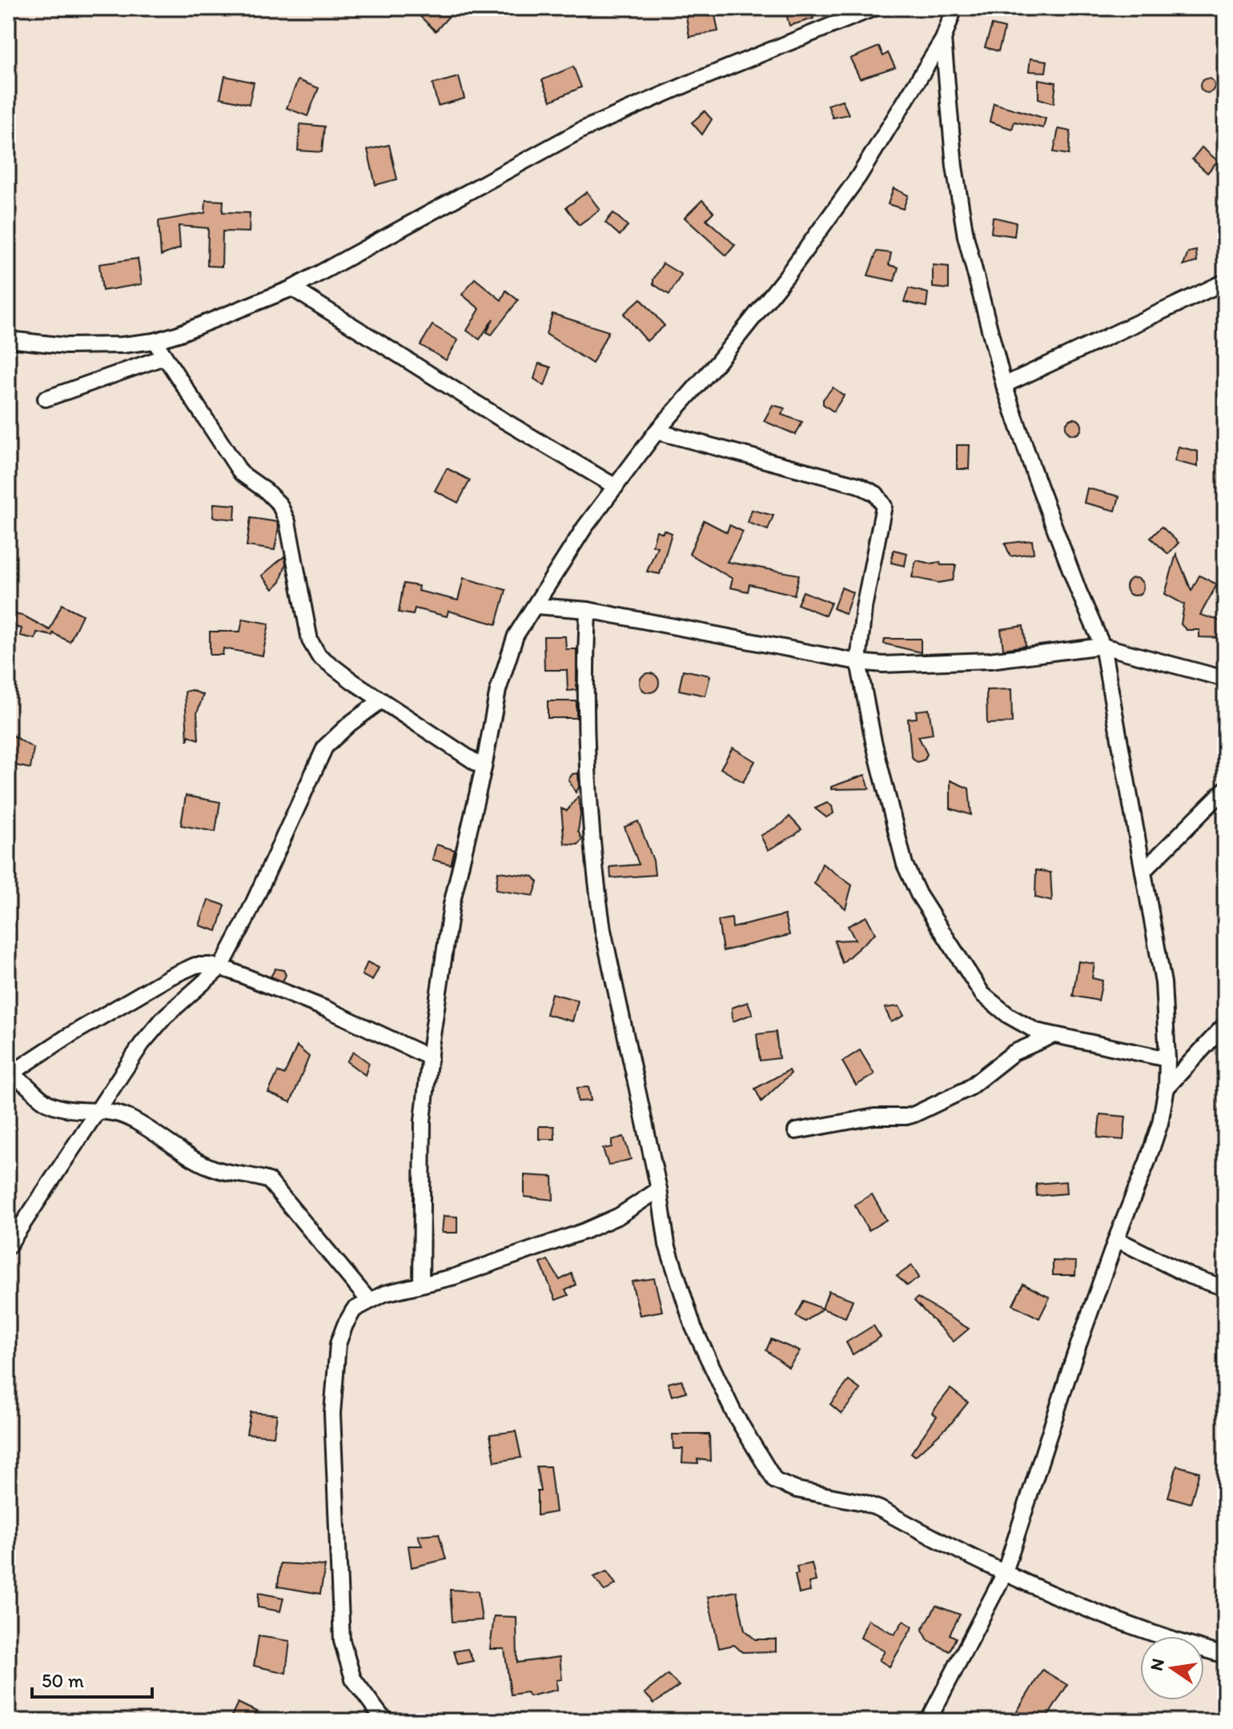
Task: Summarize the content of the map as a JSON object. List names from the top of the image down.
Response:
{
  "scale_bar": "50 m",
  "north": "left"
}
